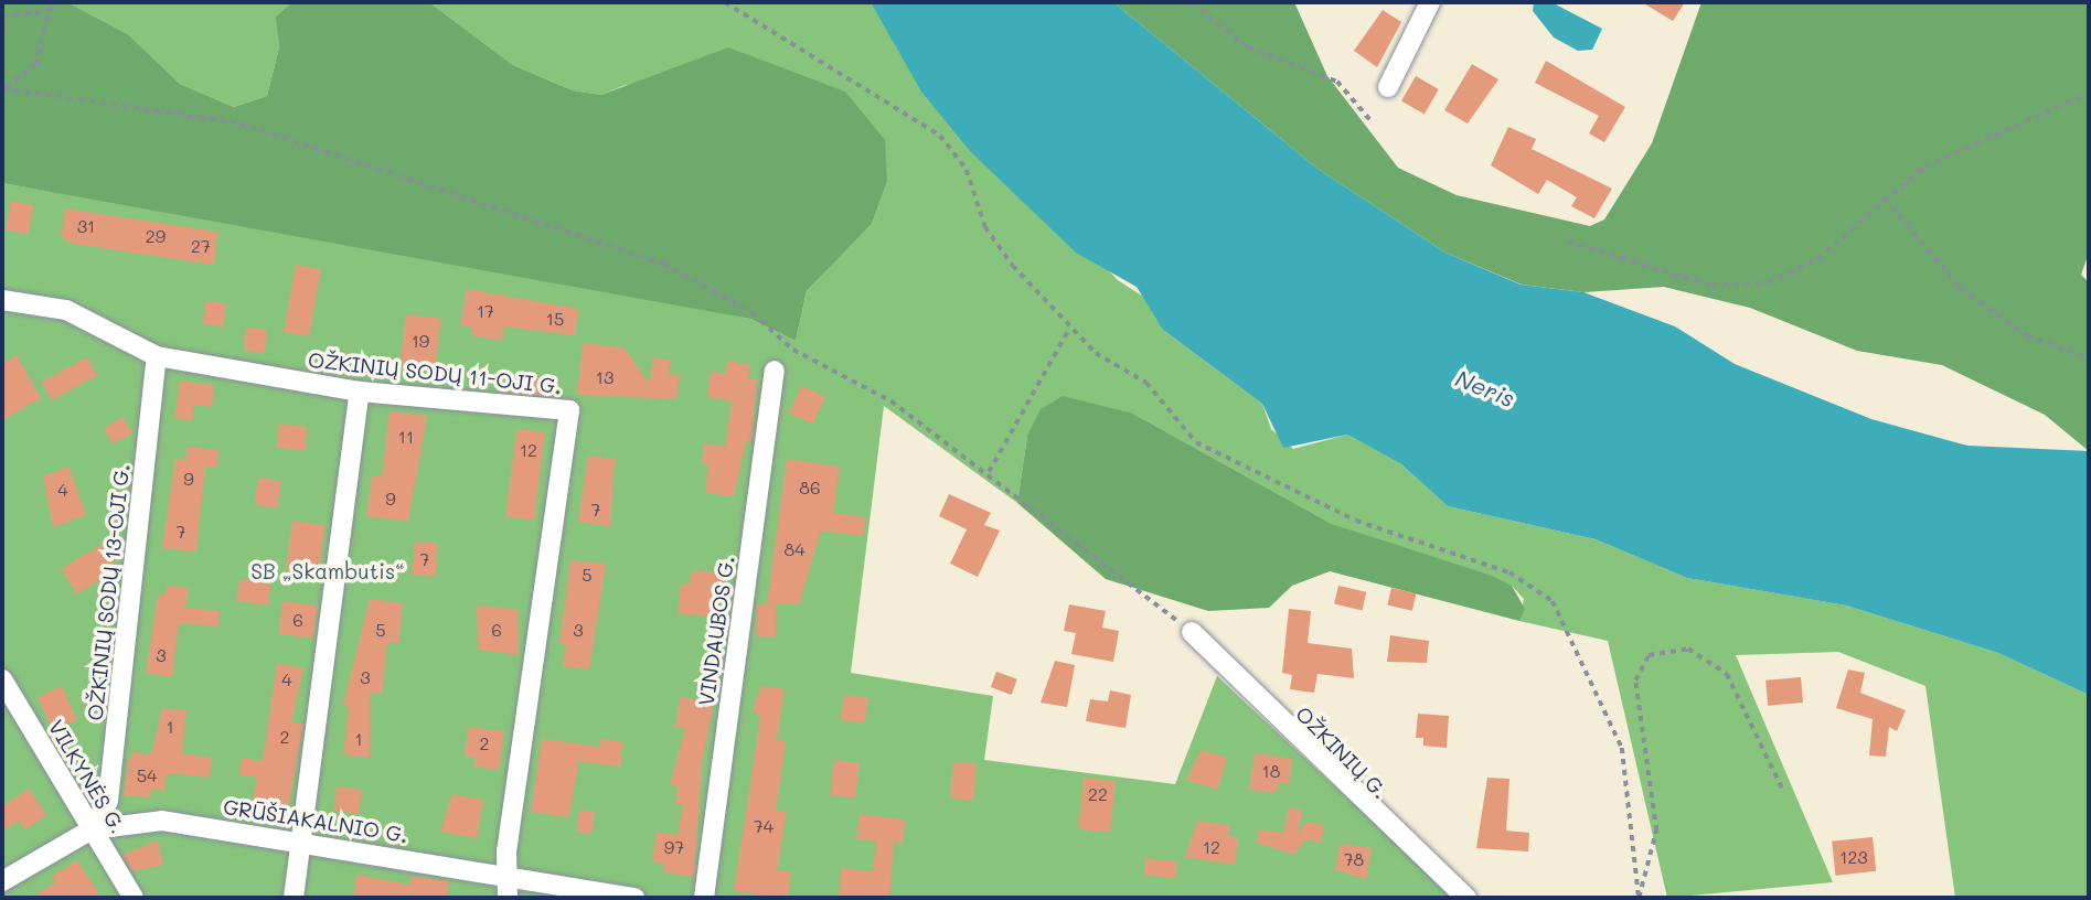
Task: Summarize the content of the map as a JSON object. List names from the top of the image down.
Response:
{
  "streets": {
    "street": [
      "OŽKINIŲ SODŲ 11-OJI G.",
      "OŽKINIŲ SODŲ 13-OJI G.",
      "VINDAUBOS G.",
      "OŽKINIŲ G.",
      "VILKYNĖS G.",
      "GRŪŠIAKALNIO G."
    ]
  },
  "crossings": [
    ["OŽKINIŲ SODŲ 11-OJI G.", "OŽKINIŲ SODŲ 13-OJI G."],
    ["OŽKINIŲ SODŲ 11-OJI G.", "GRŪŠIAKALNIO G."],
    ["OŽKINIŲ SODŲ 13-OJI G.", "VILKYNĖS G."],
    ["OŽKINIŲ SODŲ 13-OJI G.", "GRŪŠIAKALNIO G."],
    ["VILKYNĖS G.", "GRŪŠIAKALNIO G."]
  ],
  "water": ["Neris"],
  "parks": ["SB „Skambutis“"],
  "house_numbers": [
    "31",
    "29",
    "27",
    "17",
    "15",
    "19",
    "13",
    "11",
    "12",
    "9",
    "86",
    "4",
    "9",
    "7",
    "7",
    "84",
    "7",
    "5",
    "6",
    "5",
    "6",
    "3",
    "3",
    "3",
    "4",
    "1",
    "2",
    "1",
    "2",
    "18",
    "54",
    "22",
    "74",
    "97",
    "12",
    "123",
    "78"
  ]
}
